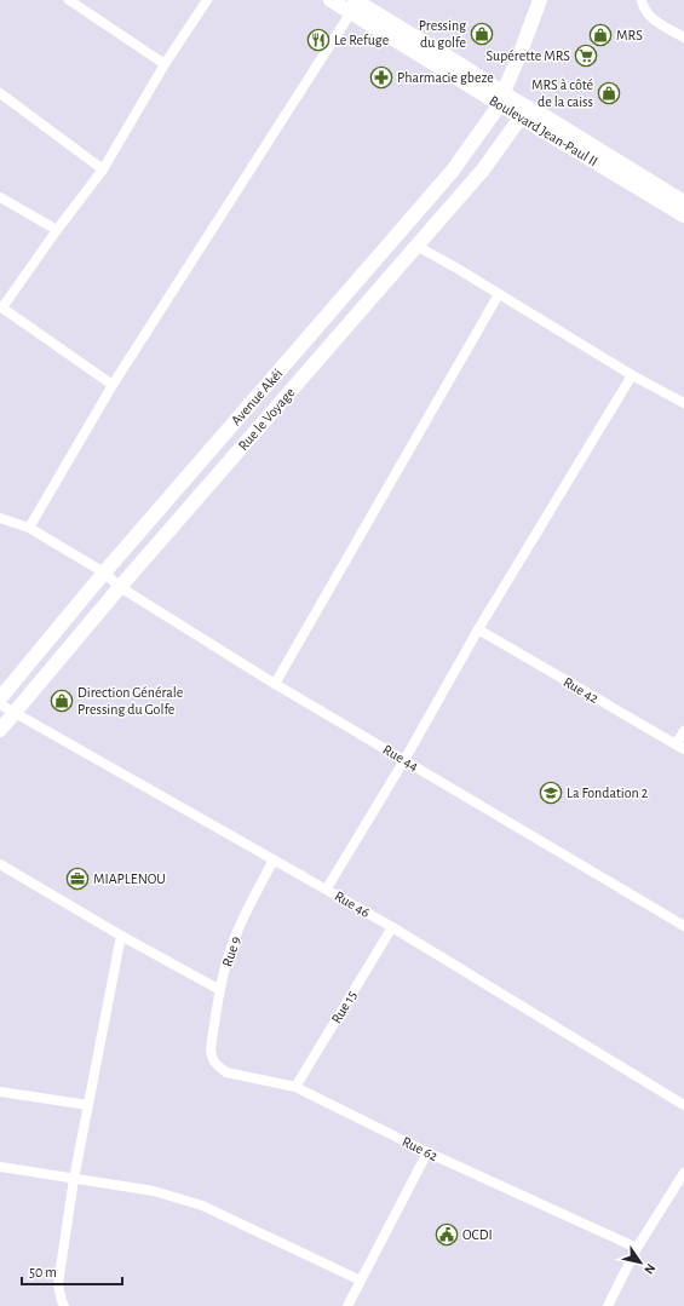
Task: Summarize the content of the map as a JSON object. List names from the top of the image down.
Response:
{
  "streets": {
    "main road": ["Boulevard Jean-Paul II", "Avenue Akéi", "Rue le Voyage"],
    "street": [
      "Rue 42",
      "Rue 44",
      "Rue 46",
      "Rue 9",
      "Rue 15",
      "Rue 62"
    ]
  },
  "crossings": [
    ["Boulevard Jean-Paul II", "Avenue Akéi"],
    ["Boulevard Jean-Paul II", "Rue le Voyage"],
    ["Avenue Akéi", "Rue 44"],
    ["Rue le Voyage", "Rue 44"],
    ["Rue le Voyage", "Rue 46"],
    ["Rue 46", "Rue 9"],
    ["Rue 46", "Rue 15"],
    ["Rue 9", "Rue 62"],
    ["Rue 15", "Rue 62"]
  ],
  "places": {
    "shop": [
      "Pressing du golfe",
      "MRS",
      "MRS à côté de la caiss",
      "Direction Générale Pressing du Golfe"
    ],
    "restaurant": ["Le Refuge"],
    "supermarket": ["Supérette MRS"],
    "pharmacy": ["Pharmacie gbeze"],
    "school or university": ["La Fondation 2"],
    "office": ["MIAPLENOU"],
    "public building": ["OCDI"]
  },
  "scale_bar": "50 m",
  "north": "bottom right"
}
